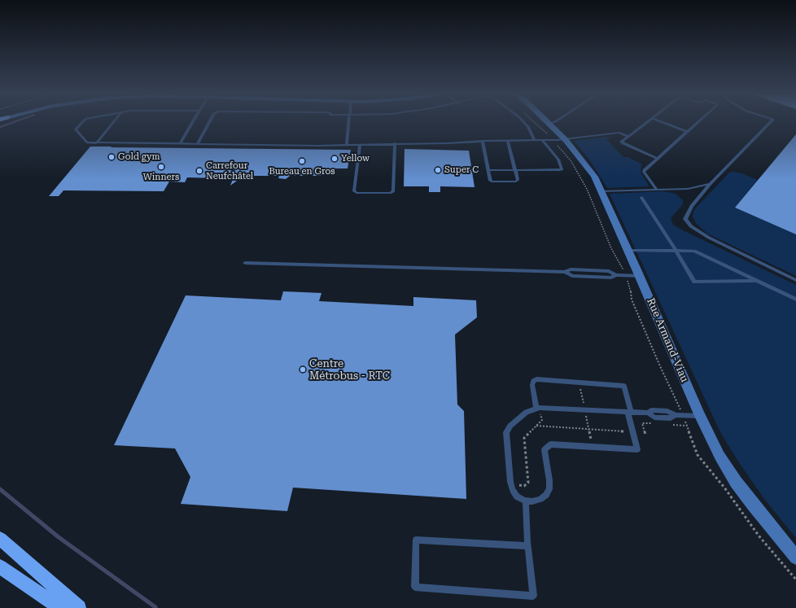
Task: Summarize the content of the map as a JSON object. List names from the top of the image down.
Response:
{
  "streets": {
    "main road": ["Rue Armand-Viau"]
  },
  "places": [
    "Gold gym",
    "Yellow",
    "Bureau en Gros",
    "Winners",
    "Super C",
    "Carrefour Neufchâtel",
    "Centre Métrobus - RTC"
  ]
}
